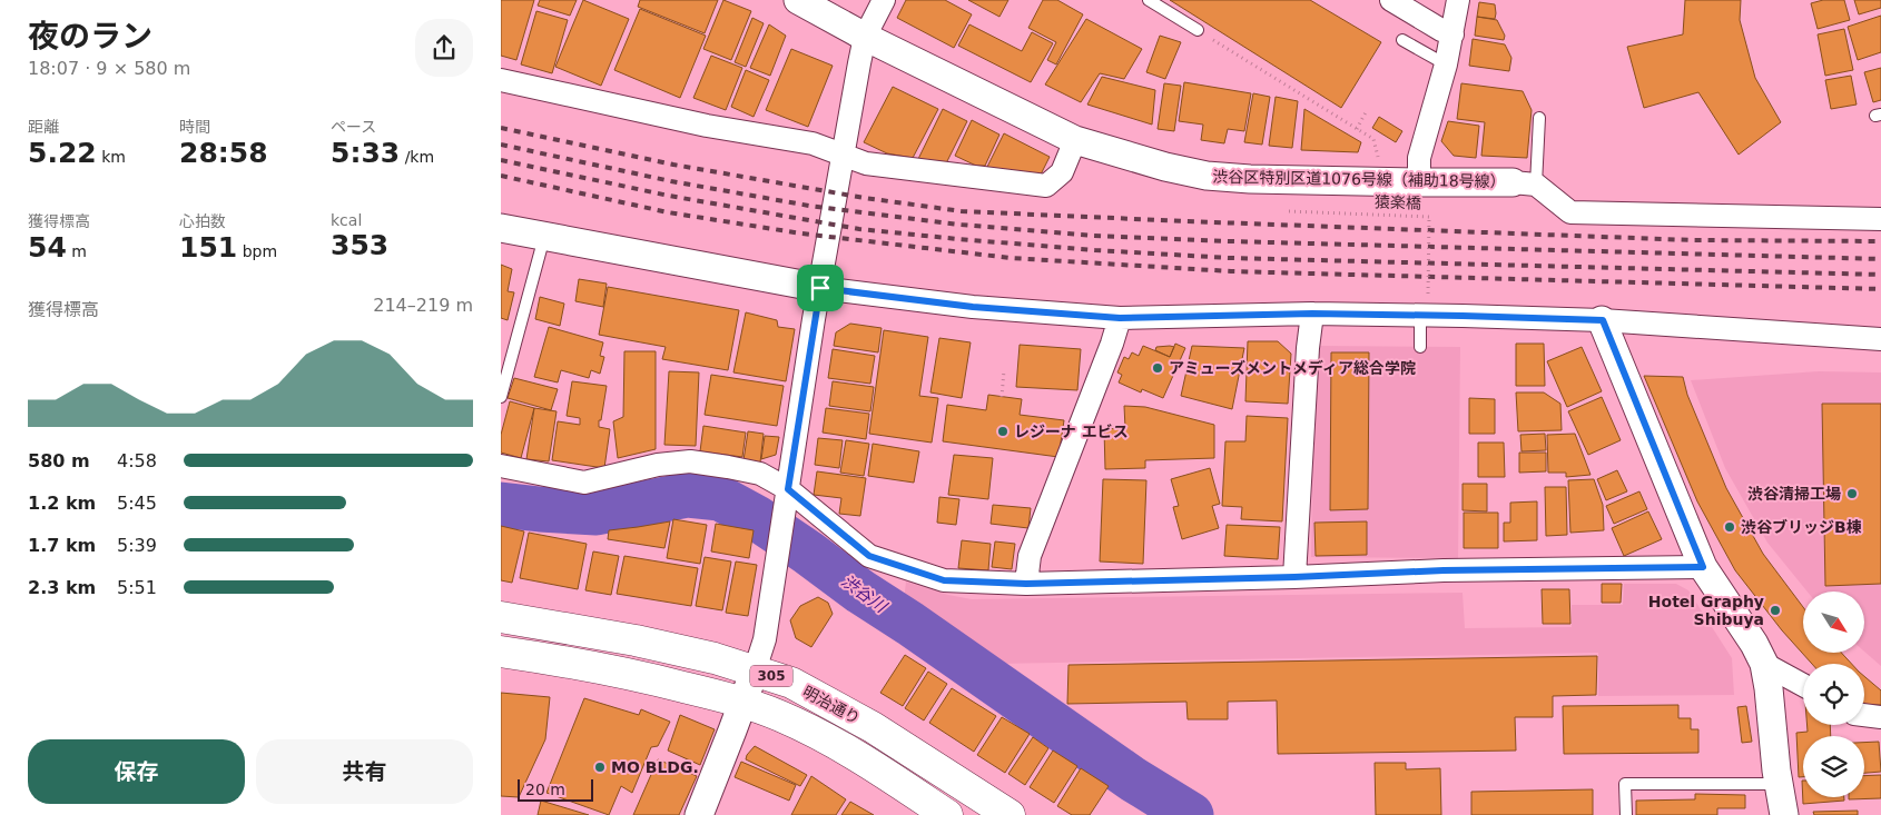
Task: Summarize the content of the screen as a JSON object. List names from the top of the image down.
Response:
{
  "streets": {
    "main road": ["305", "明治通り"],
    "street": ["渋谷区特別区道1076号線（補助18号線）"],
    "path": ["猿楽橋"]
  },
  "water": ["渋谷川"],
  "places": [
    "アミューズメントメディア総合学院",
    "レジーナ エビス",
    "渋谷清掃工場",
    "渋谷ブリッジB棟",
    "Hotel Graphy Shibuya",
    "MO BLDG."
  ],
  "scale_bar": "20 m",
  "north": "bottom right",
  "page": {
    "heading": ["夜のラン", "18:07 · 9 × 580 m"],
    "stats": [
      ["距離", "5.22 km"],
      ["時間", "28:58"],
      ["ペース", "5:33 /km"],
      ["獲得標高", "54 m"],
      ["心拍数", "151 bpm"],
      ["kcal", "353"]
    ],
    "chart": ["獲得標高", "214–219 m"],
    "list": [
      {
        "name": "580 m",
        "note": "4:58"
      },
      {
        "name": "1.2 km",
        "note": "5:45"
      },
      {
        "name": "1.7 km",
        "note": "5:39"
      },
      {
        "name": "2.3 km",
        "note": "5:51"
      }
    ],
    "buttons": ["保存", "共有"],
    "scale": "20 m"
  }
}
